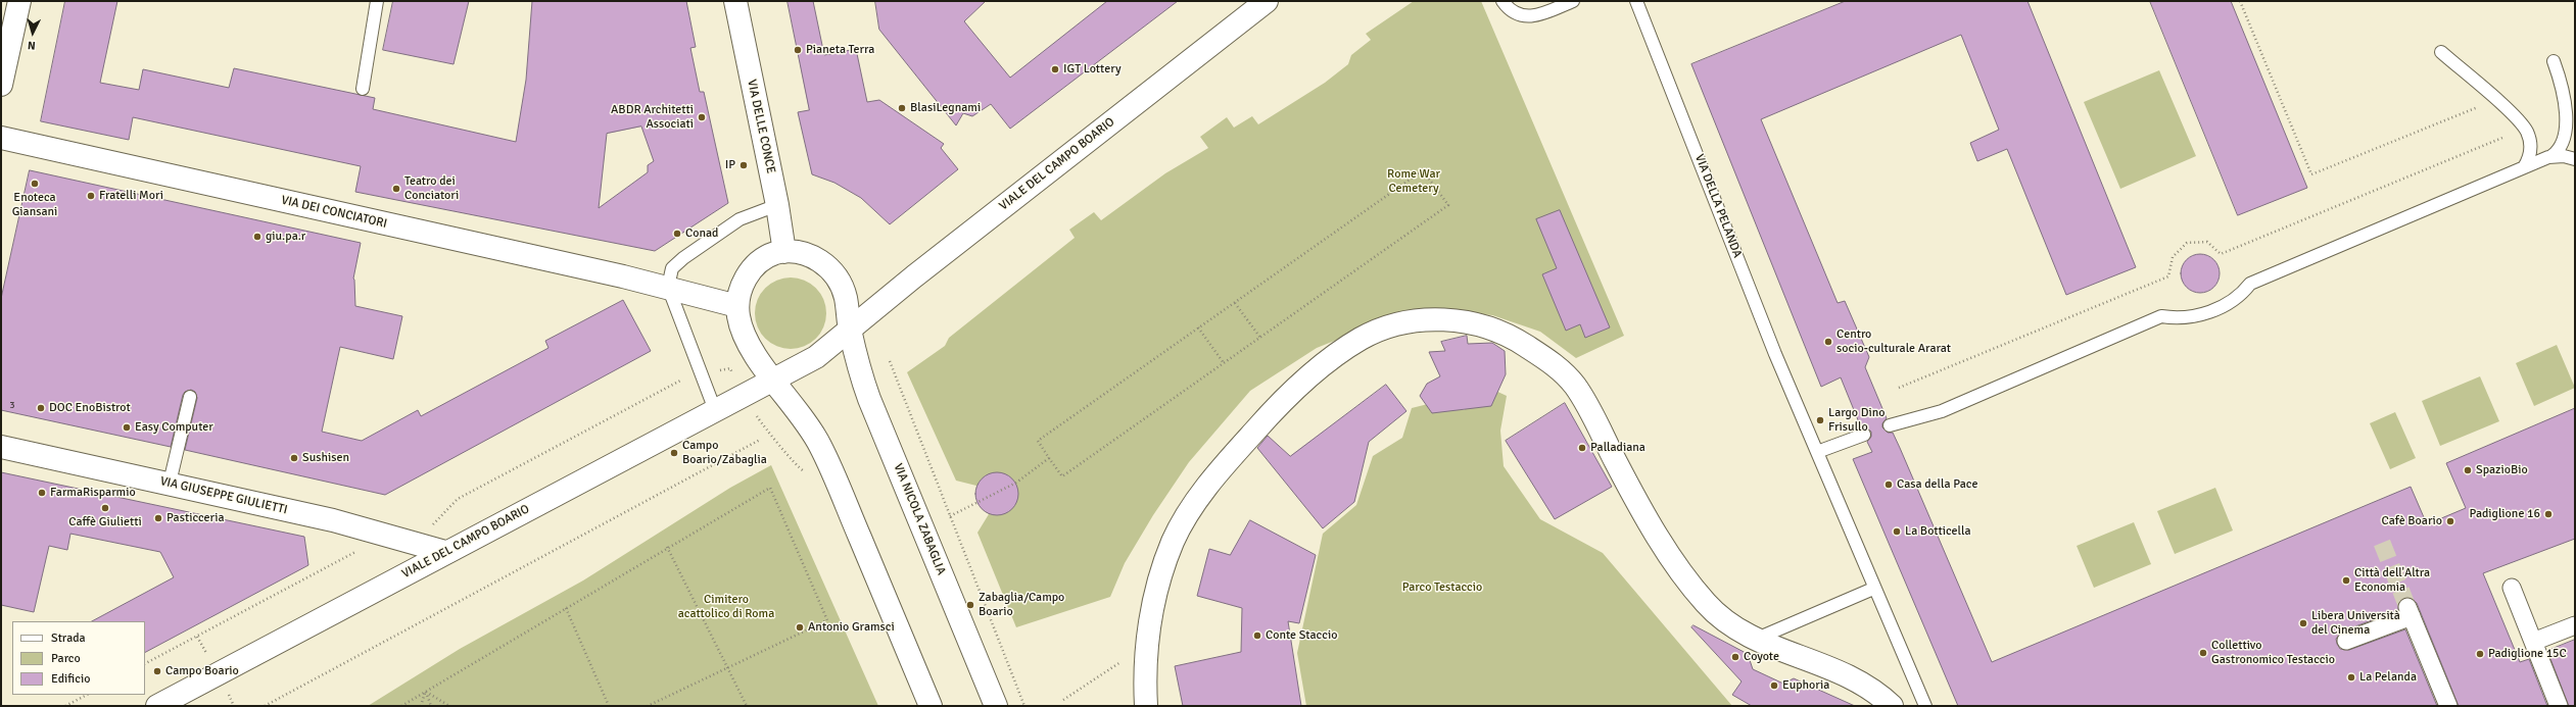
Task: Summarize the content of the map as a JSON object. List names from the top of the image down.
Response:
{
  "streets": {
    "street": [
      "VIA DELLE CONCE",
      "VIALE DEL CAMPO BOARIO",
      "VIA DEI CONCIATORI",
      "VIA GIUSEPPE GIULIETTI",
      "VIA NICOLA ZABAGLIA"
    ],
    "lane": ["VIA DELLA PELANDA"]
  },
  "crossings": [
    ["VIA DELLE CONCE", "VIALE DEL CAMPO BOARIO"],
    ["VIA DELLE CONCE", "VIA DEI CONCIATORI"],
    ["VIA DELLE CONCE", "VIA NICOLA ZABAGLIA"],
    ["VIALE DEL CAMPO BOARIO", "VIA DEI CONCIATORI"],
    ["VIALE DEL CAMPO BOARIO", "VIA GIUSEPPE GIULIETTI"],
    ["VIALE DEL CAMPO BOARIO", "VIA NICOLA ZABAGLIA"],
    ["VIA DEI CONCIATORI", "VIA NICOLA ZABAGLIA"]
  ],
  "parks": ["Rome War Cemetery", "Parco Testaccio", "Cimitero acattolico di Roma"],
  "places": [
    "Pianeta Terra",
    "IGT Lottery",
    "BlasiLegnami",
    "ABDR Architetti Associati",
    "IP",
    "Enoteca Giansani",
    "Teatro dei Conciatori",
    "Fratelli Mori",
    "Conad",
    "giu.pa.r",
    "Centro socio-culturale Ararat",
    "DOC EnoBistrot",
    "Largo Dino Frisullo",
    "Easy Computer",
    "Palladiana",
    "Campo Boario/Zabaglia",
    "Sushisen",
    "SpazioBio",
    "Casa della Pace",
    "FarmaRisparmio",
    "Caffè Giulietti",
    "Padiglione 16",
    "Pasticceria",
    "Cafè Boario",
    "La Botticella",
    "Città dell'Altra Economia",
    "Zabaglia/Campo Boario",
    "Libera Università del Cinema",
    "Antonio Gramsci",
    "Conte Staccio",
    "Collettivo Gastronomico Testaccio",
    "Padiglione 15C",
    "Coyote",
    "Campo Boario",
    "La Pelanda",
    "Euphoria"
  ],
  "house_numbers": ["3"],
  "legend": ["Strada", "Parco", "Edificio"],
  "north": "bottom"
}
